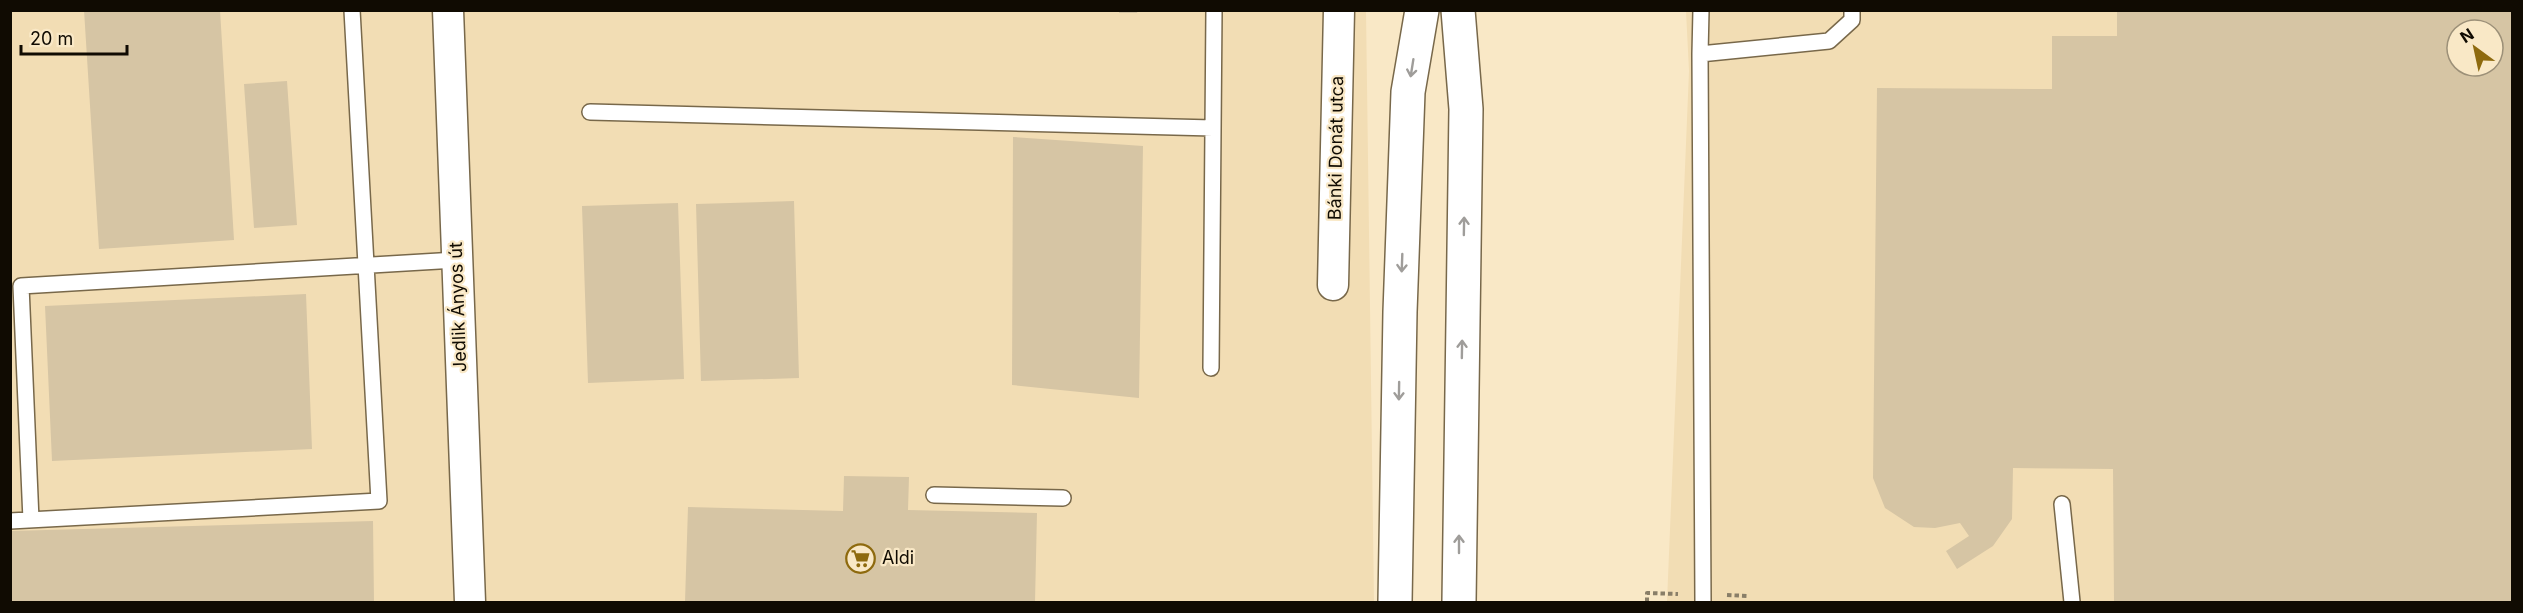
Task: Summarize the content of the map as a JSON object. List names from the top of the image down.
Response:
{
  "streets": {
    "street": ["Bánki Donát utca", "Jedlik Ányos út"]
  },
  "places": {
    "supermarket": ["Aldi"]
  },
  "scale_bar": "20 m",
  "north": "top left"
}
